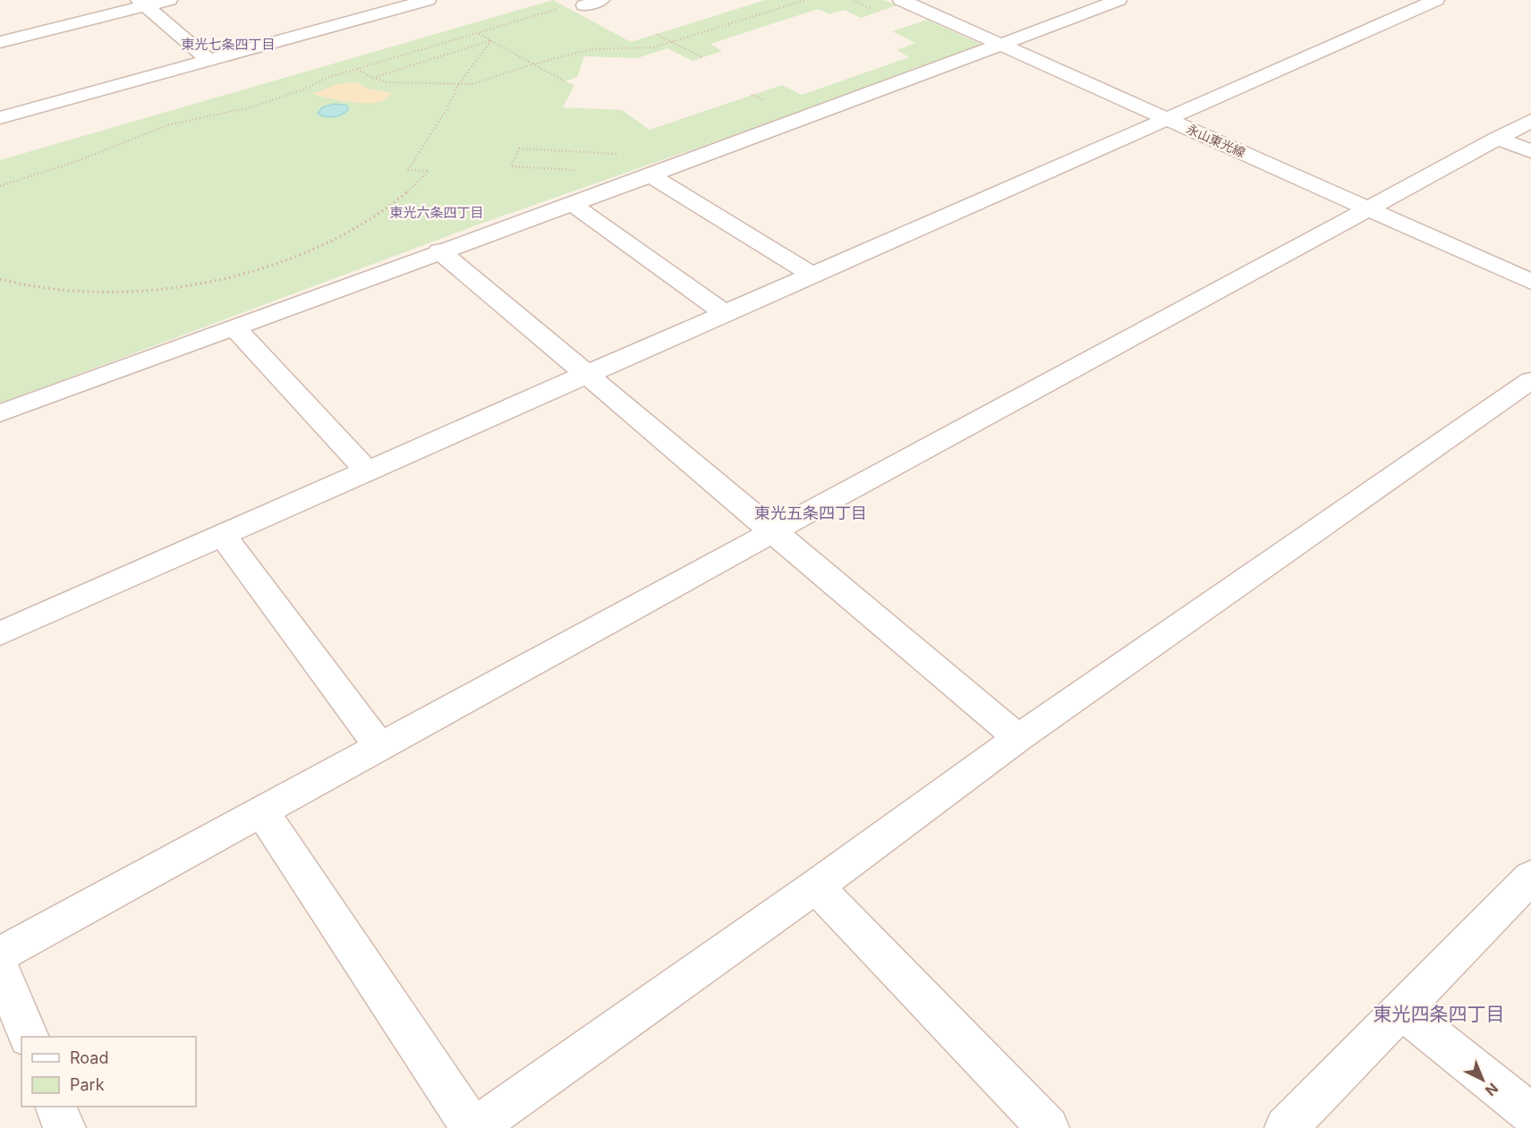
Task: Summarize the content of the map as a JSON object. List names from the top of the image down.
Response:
{
  "streets": {
    "street": ["永山東光線"]
  },
  "districts": [
    "東光七条四丁目",
    "東光六条四丁目",
    "東光五条四丁目",
    "東光四条四丁目"
  ],
  "legend": ["Road", "Park"],
  "north": "bottom right"
}
